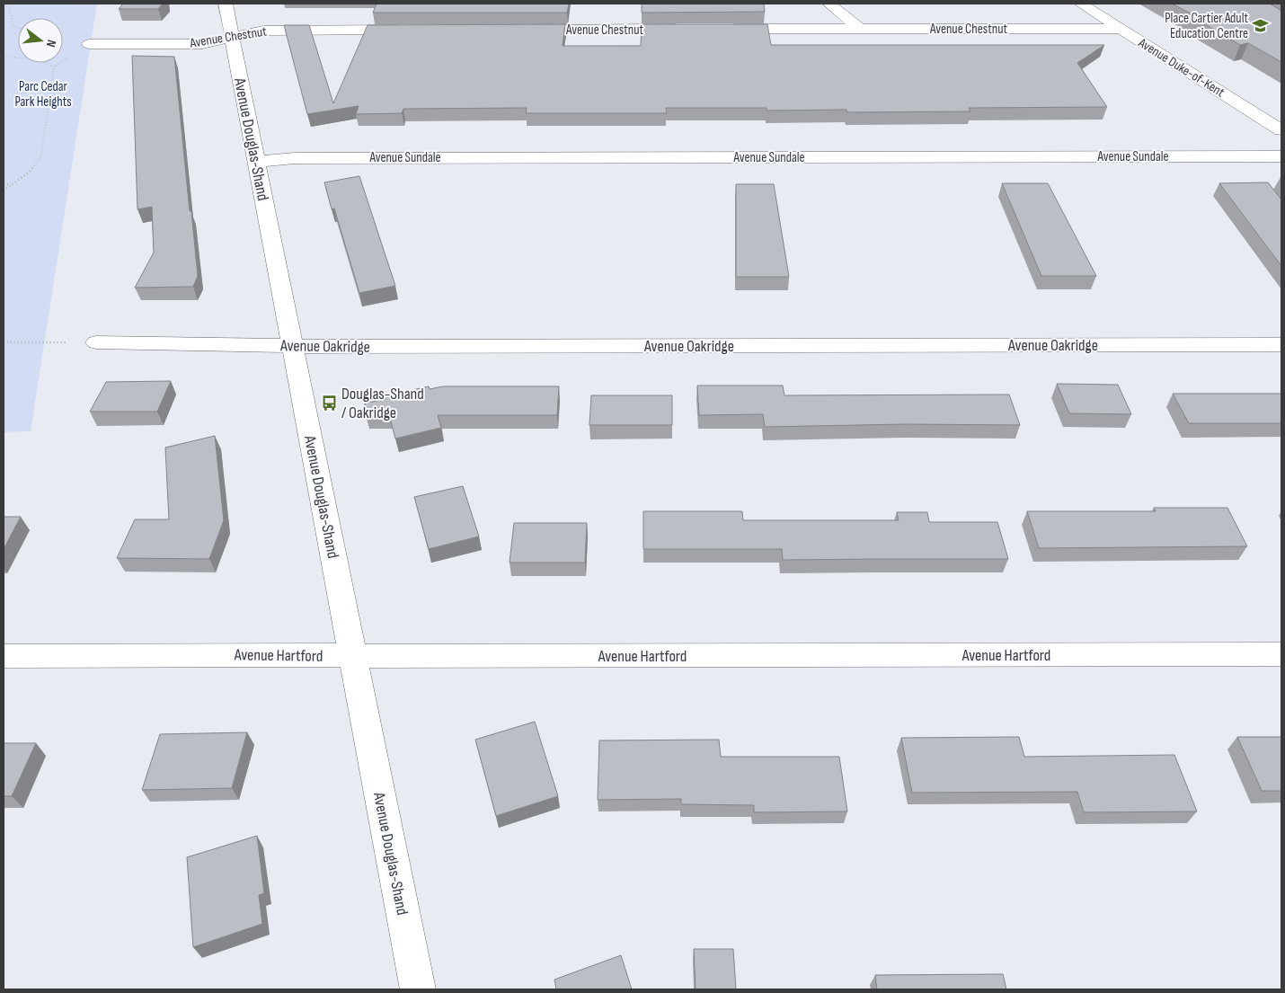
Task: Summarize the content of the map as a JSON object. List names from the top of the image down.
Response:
{
  "streets": {
    "street": [
      "Avenue Chestnut",
      "Avenue Duke-of-Kent",
      "Avenue Douglas-Shand",
      "Avenue Sundale",
      "Avenue Oakridge",
      "Avenue Hartford"
    ]
  },
  "crossings": [
    ["Avenue Chestnut", "Avenue Duke-of-Kent"],
    ["Avenue Chestnut", "Avenue Douglas-Shand"],
    ["Avenue Douglas-Shand", "Avenue Sundale"],
    ["Avenue Douglas-Shand", "Avenue Oakridge"],
    ["Avenue Douglas-Shand", "Avenue Hartford"]
  ],
  "parks": ["Parc Cedar Park Heights"],
  "places": {
    "school or university": ["Place Cartier Adult Education Centre"],
    "bus stop": ["Douglas-Shand / Oakridge"]
  },
  "north": "right"
}
